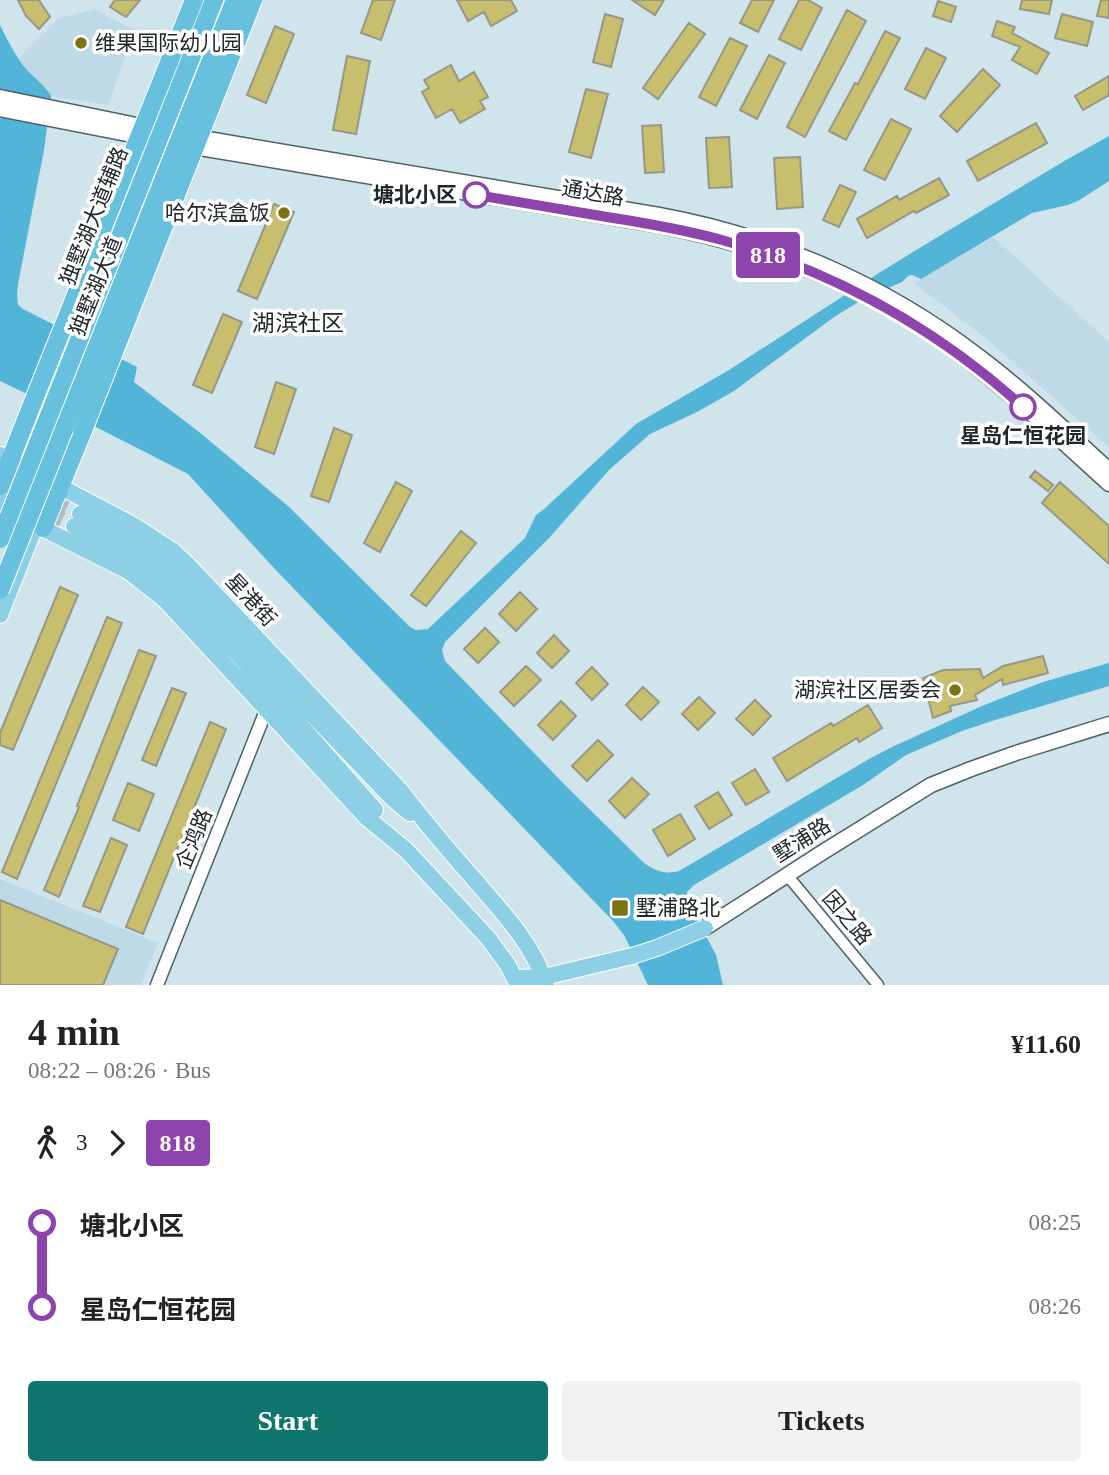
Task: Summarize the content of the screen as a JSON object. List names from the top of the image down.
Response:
{
  "streets": {
    "highway": ["独墅湖大道"],
    "main road": [
      "通达路",
      "独墅湖大道辅路",
      "星港街",
      "墅浦路"
    ],
    "street": ["企鸿路", "因之路"]
  },
  "crossings": [
    ["通达路", "独墅湖大道辅路"],
    ["星港街", "企鸿路"],
    ["星港街", "墅浦路"],
    ["墅浦路", "因之路"]
  ],
  "districts": ["湖滨社区"],
  "places": {
    "other": [
      "维果国际幼儿园",
      "塘北小区",
      "哈尔滨盒饭",
      "星岛仁恒花园",
      "湖滨社区居委会"
    ],
    "transit": ["墅浦路北"]
  },
  "lines": ["bus line 818"],
  "page": {
    "on_map": "818",
    "heading": ["4 min", "08:22 – 08:26 · Bus", "¥11.60"],
    "legs": ["3", "818"],
    "list": [
      {
        "name": "塘北小区",
        "value": "08:25"
      },
      {
        "name": "星岛仁恒花园",
        "value": "08:26"
      }
    ],
    "buttons": ["Start", "Tickets"]
  }
}
